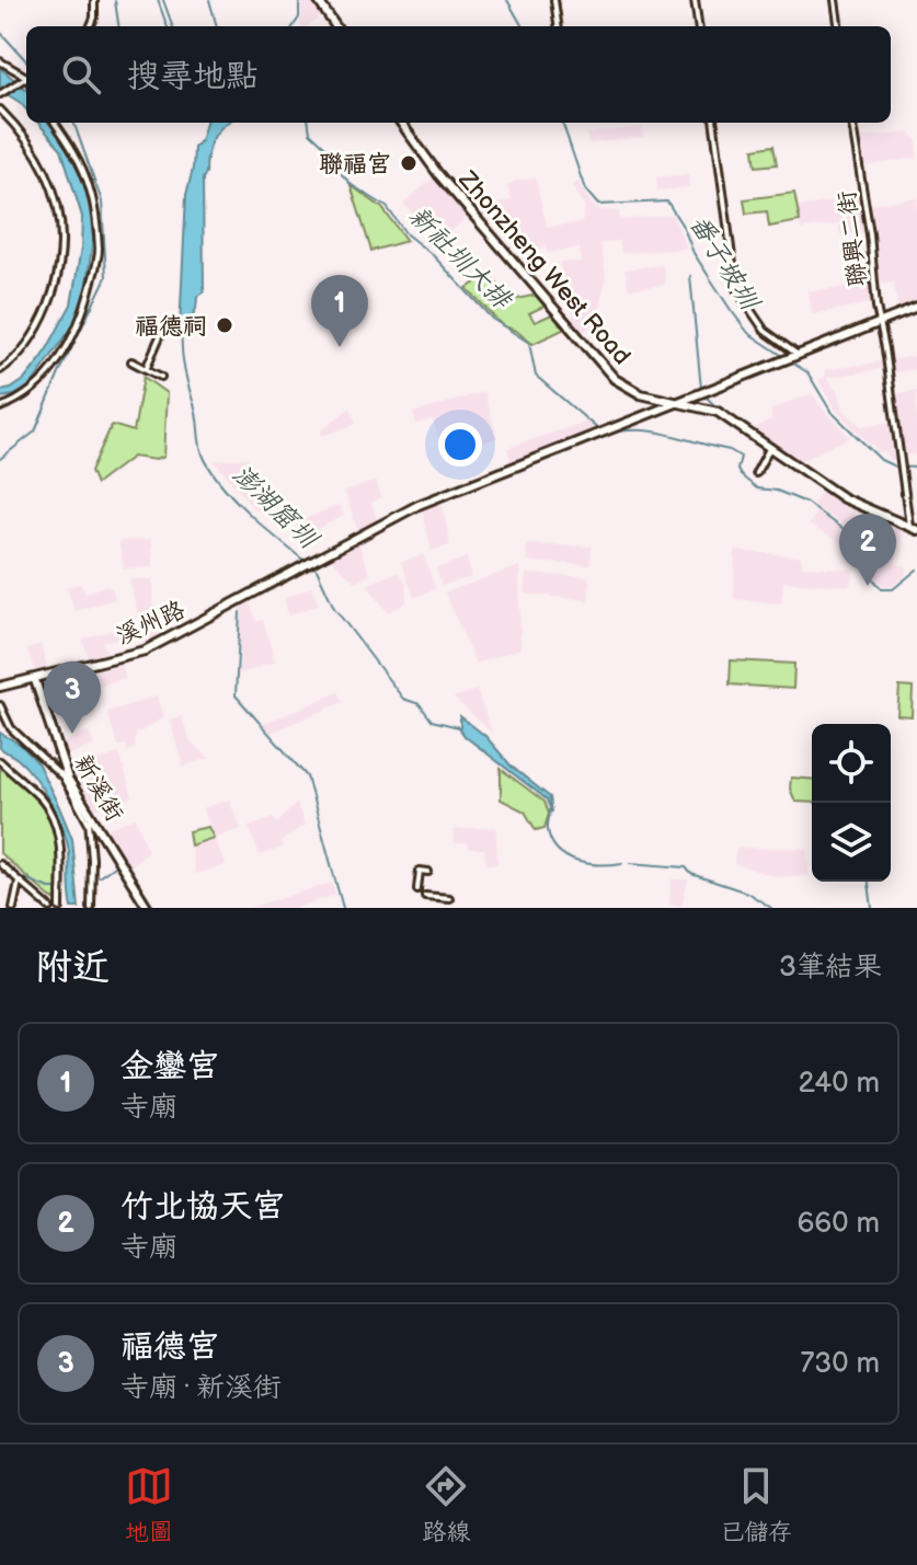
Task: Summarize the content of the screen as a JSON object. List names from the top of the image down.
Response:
{
  "streets": {
    "street": [
      "聯興二街",
      "Zhonzheng West Road",
      "溪州路",
      "新溪街"
    ]
  },
  "crossings": [
    ["聯興二街", "Zhonzheng West Road"],
    ["Zhonzheng West Road", "溪州路"],
    ["溪州路", "新溪街"]
  ],
  "water": ["新社圳大排", "番子坡圳", "澎湖窟圳"],
  "places": ["聯福宮", "福德祠"],
  "page": {
    "search": "搜尋地點",
    "pins": ["1", "2", "3"],
    "heading": ["附近", "3筆結果"],
    "list": [
      {
        "mark": "1",
        "name": "金鑾宮",
        "note": "寺廟",
        "value": "240 m"
      },
      {
        "mark": "2",
        "name": "竹北協天宮",
        "note": "寺廟",
        "value": "660 m"
      },
      {
        "mark": "3",
        "name": "福德宮",
        "note": "寺廟 · 新溪街",
        "value": "730 m"
      }
    ],
    "nav": ["地圖", "路線", "已儲存"]
  }
}
